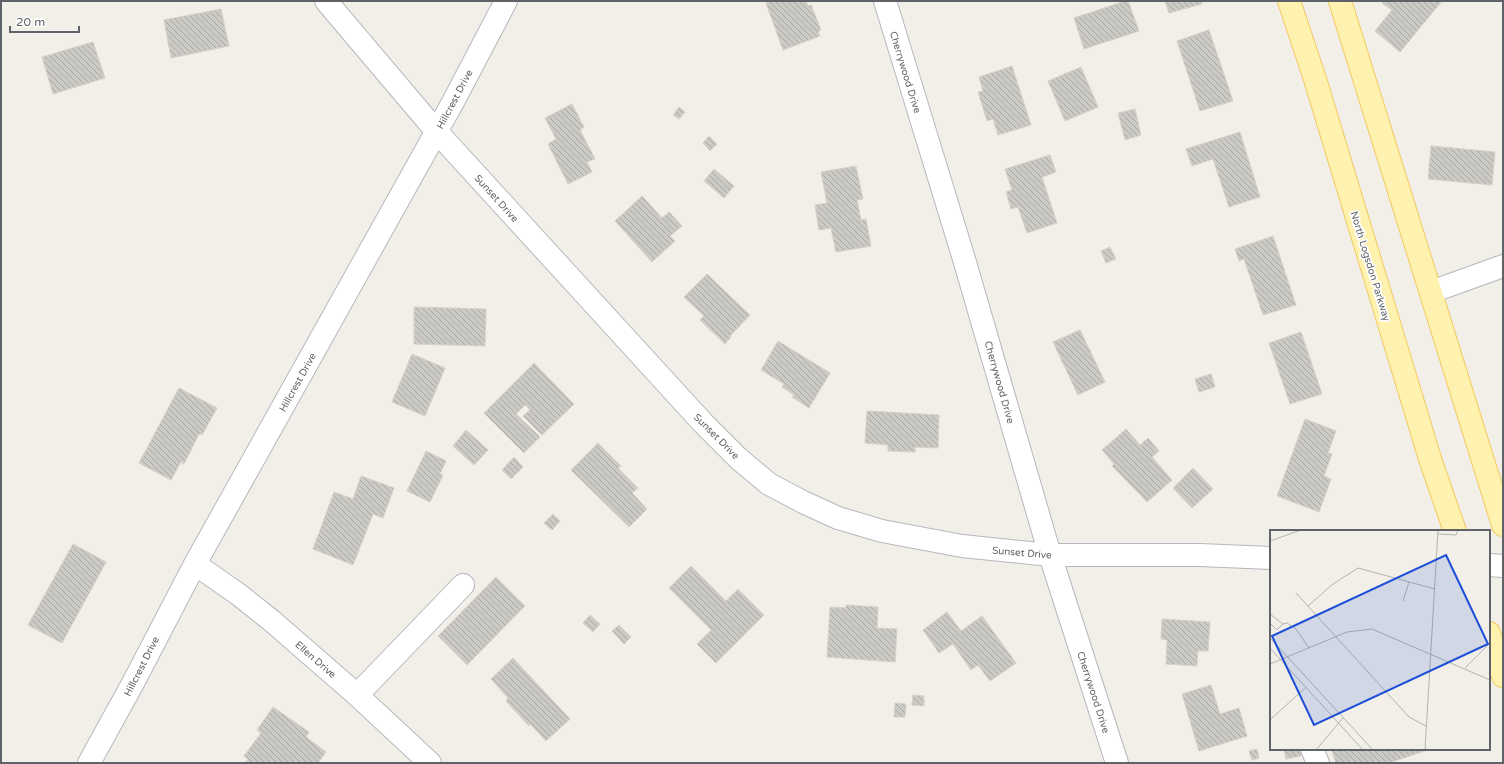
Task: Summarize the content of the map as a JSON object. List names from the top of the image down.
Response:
{
  "streets": {
    "main road": ["North Logsdon Parkway"],
    "street": [
      "Cherrywood Drive",
      "Hillcrest Drive",
      "Sunset Drive",
      "Ellen Drive"
    ]
  },
  "crossings": [
    ["Cherrywood Drive", "Sunset Drive"],
    ["Hillcrest Drive", "Sunset Drive"],
    ["Hillcrest Drive", "Ellen Drive"]
  ],
  "scale_bar": "20 m"
}
